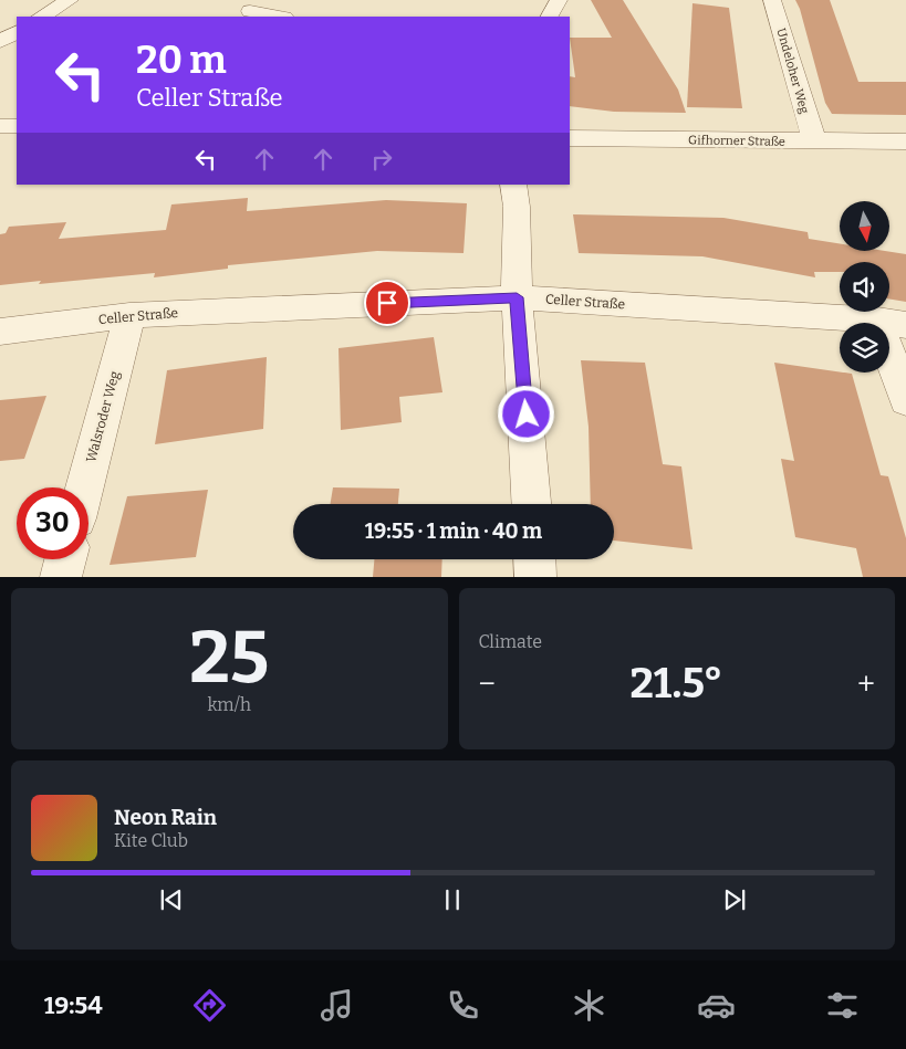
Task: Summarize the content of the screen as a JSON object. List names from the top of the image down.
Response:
{
  "streets": {
    "street": [
      "Undeloher Weg",
      "Gifhorner Straße",
      "Celler Straße",
      "Walsroder Weg"
    ]
  },
  "crossings": [
    ["Undeloher Weg", "Gifhorner Straße"],
    ["Celler Straße", "Walsroder Weg"]
  ],
  "north": "bottom",
  "page": {
    "turn": ["20 m", "Celler Straße"],
    "limit": "30",
    "trip": "19:55 · 1 min · 40 m",
    "tile": [
      ["25", "km/h"],
      "Climate"
    ],
    "heat": ["−", "21.5°", "+"],
    "song": ["Neon Rain", "Kite Club"],
    "tabs": "19:54"
  }
}
